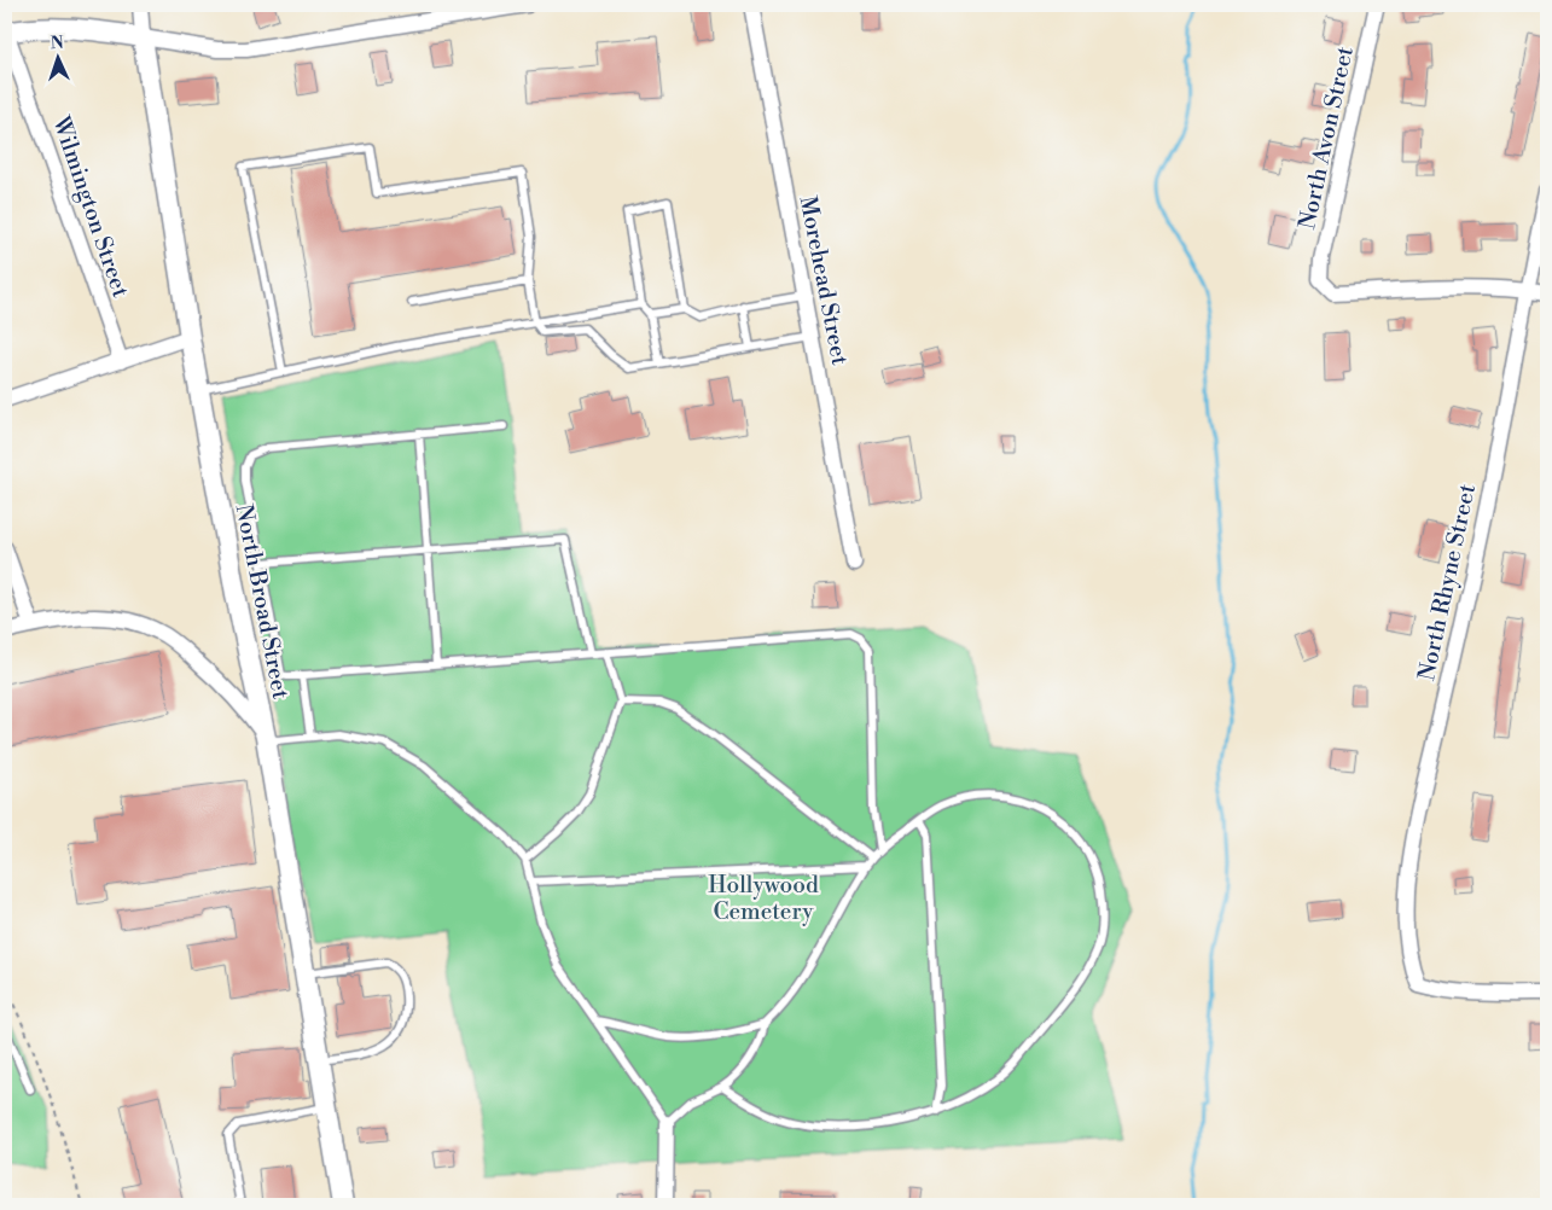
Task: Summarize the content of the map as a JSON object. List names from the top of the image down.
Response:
{
  "streets": {
    "street": [
      "North Avon Street",
      "Wilmington Street",
      "Morehead Street",
      "North Rhyne Street",
      "North Broad Street"
    ]
  },
  "crossings": [
    ["North Avon Street", "North Rhyne Street"]
  ],
  "parks": ["Hollywood Cemetery"],
  "north": "top"
}
